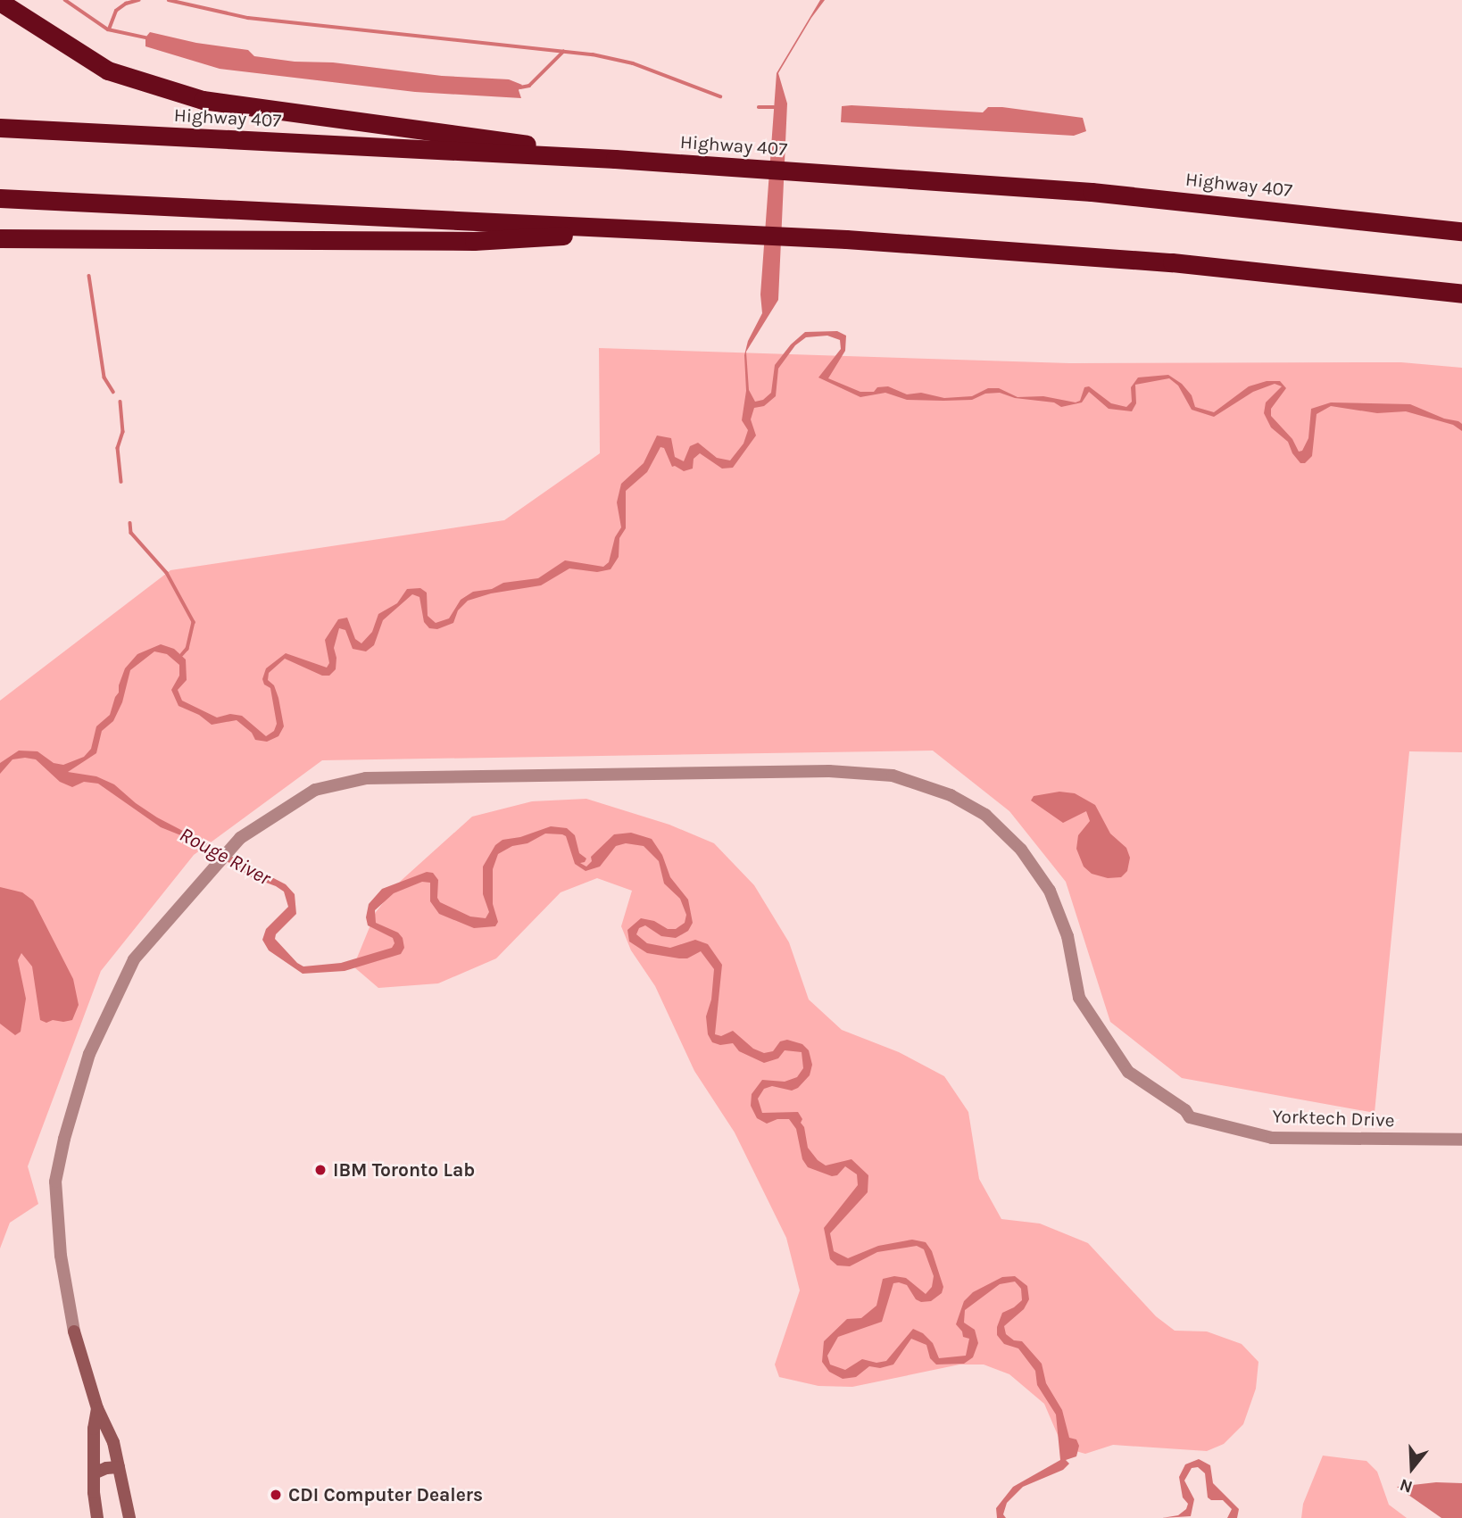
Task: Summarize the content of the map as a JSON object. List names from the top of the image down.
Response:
{
  "streets": {
    "highway": ["Highway 407"],
    "street": ["Yorktech Drive"]
  },
  "water": ["Rouge River"],
  "places": ["IBM Toronto Lab", "CDI Computer Dealers"],
  "north": "bottom"
}
